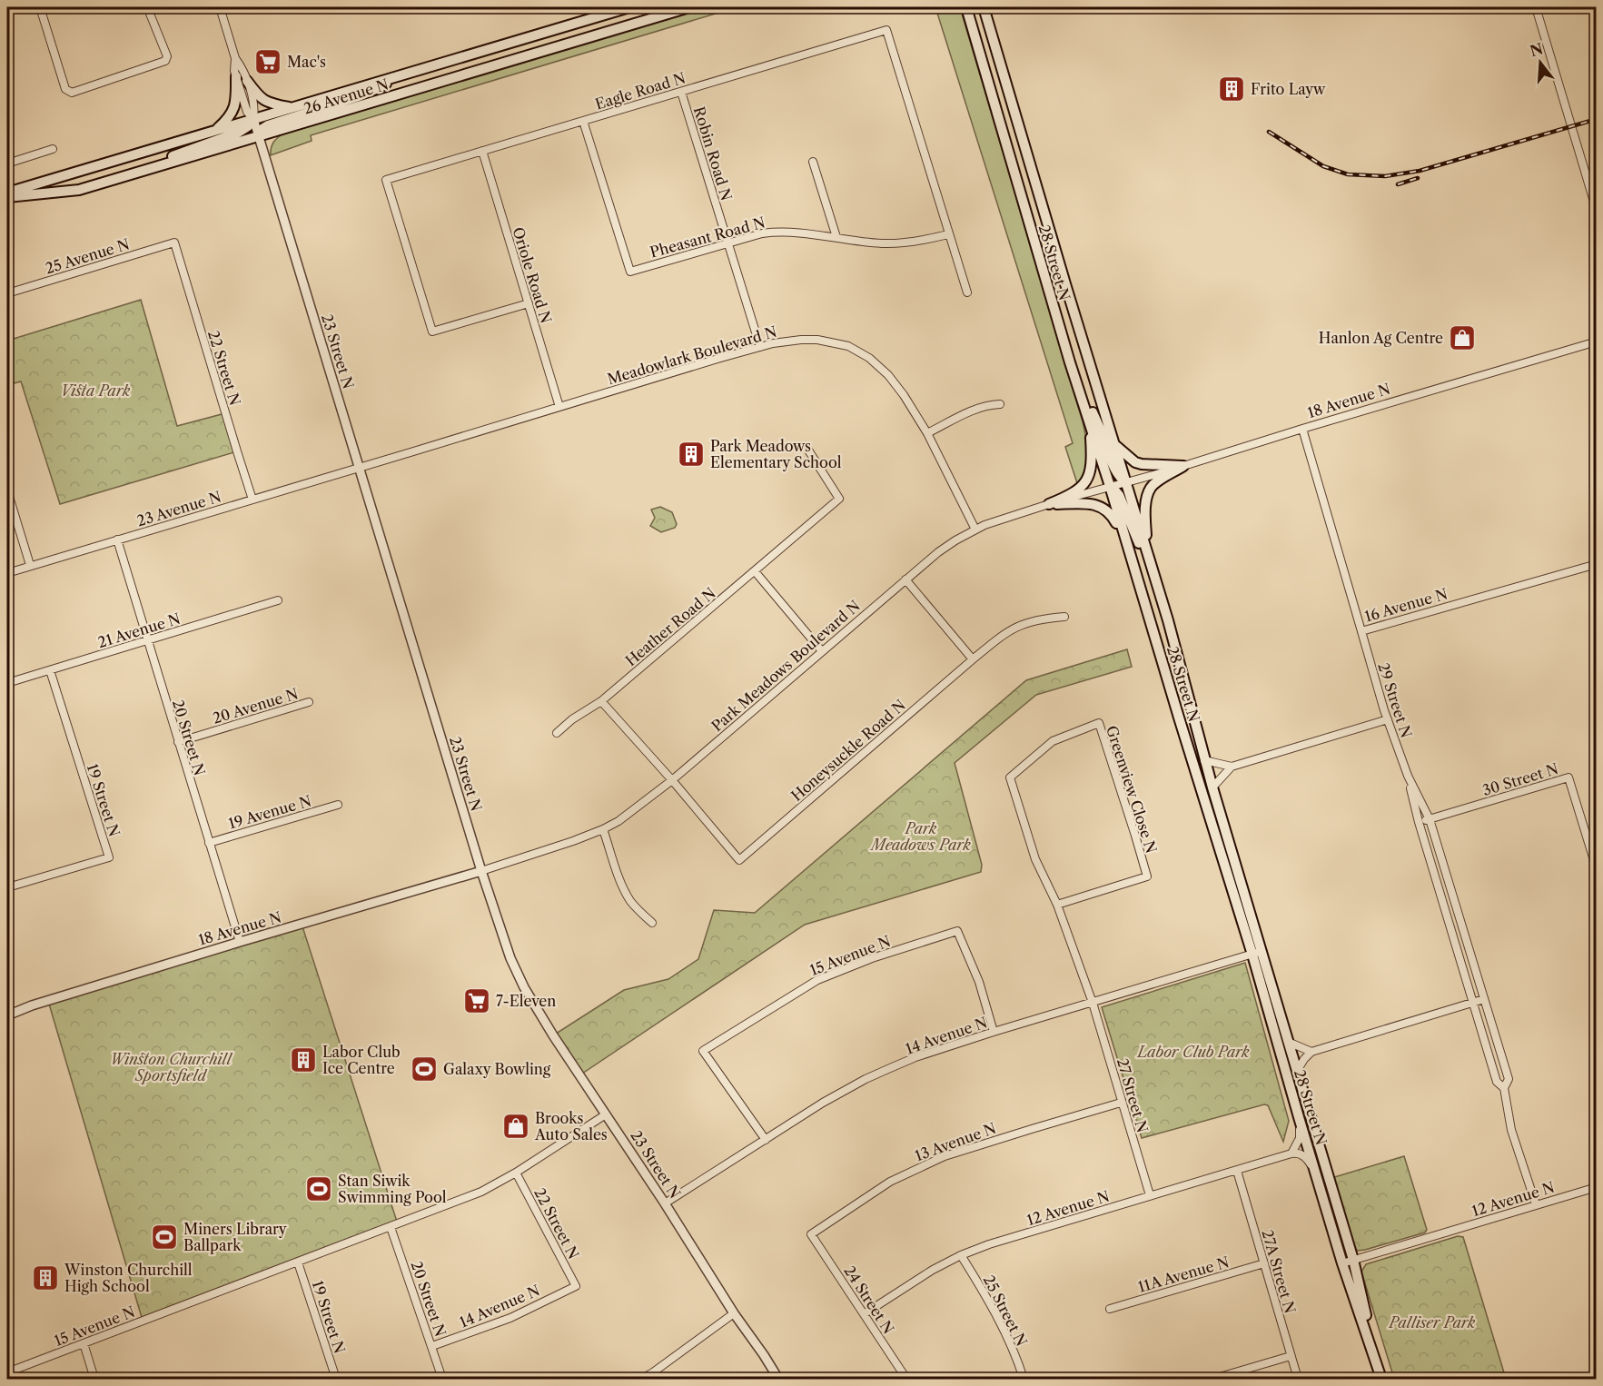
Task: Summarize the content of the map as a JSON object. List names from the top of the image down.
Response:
{
  "streets": {
    "main road": ["26 Avenue N", "28 Street N"],
    "street": [
      "Eagle Road N",
      "Robin Road N",
      "Pheasant Road N",
      "25 Avenue N",
      "Oriole Road N",
      "23 Street N",
      "Meadowlark Boulevard N",
      "22 Street N",
      "18 Avenue N",
      "23 Avenue N",
      "16 Avenue N",
      "Heather Road N",
      "21 Avenue N",
      "Park Meadows Boulevard N",
      "29 Street N",
      "20 Avenue N",
      "20 Street N",
      "Honeysuckle Road N",
      "30 Street N",
      "Greenview Close N",
      "19 Street N",
      "19 Avenue N",
      "15 Avenue N",
      "14 Avenue N",
      "27 Street N",
      "13 Avenue N",
      "12 Avenue N",
      "27A Street N",
      "11A Avenue N",
      "24 Street N",
      "25 Street N"
    ]
  },
  "crossings": [
    ["Eagle Road N", "Robin Road N"],
    ["Eagle Road N", "Pheasant Road N"],
    ["Eagle Road N", "Oriole Road N"],
    ["26 Avenue N", "23 Street N"],
    ["Robin Road N", "Pheasant Road N"],
    ["Robin Road N", "Meadowlark Boulevard N"],
    ["25 Avenue N", "22 Street N"],
    ["28 Street N", "18 Avenue N"],
    ["28 Street N", "Park Meadows Boulevard N"],
    ["28 Street N", "14 Avenue N"],
    ["28 Street N", "12 Avenue N"],
    ["Oriole Road N", "Meadowlark Boulevard N"],
    ["23 Street N", "Meadowlark Boulevard N"],
    ["23 Street N", "18 Avenue N"],
    ["23 Street N", "23 Avenue N"],
    ["23 Street N", "Park Meadows Boulevard N"],
    ["23 Street N", "15 Avenue N"],
    ["23 Street N", "14 Avenue N"],
    ["Meadowlark Boulevard N", "23 Avenue N"],
    ["Meadowlark Boulevard N", "Park Meadows Boulevard N"],
    ["22 Street N", "23 Avenue N"],
    ["22 Street N", "15 Avenue N"],
    ["22 Street N", "14 Avenue N"],
    ["18 Avenue N", "16 Avenue N"],
    ["18 Avenue N", "Park Meadows Boulevard N"],
    ["18 Avenue N", "20 Street N"],
    ["23 Avenue N", "20 Street N"],
    ["16 Avenue N", "29 Street N"],
    ["21 Avenue N", "20 Street N"],
    ["21 Avenue N", "19 Street N"],
    ["Park Meadows Boulevard N", "Honeysuckle Road N"],
    ["20 Avenue N", "20 Street N"],
    ["20 Street N", "19 Avenue N"],
    ["20 Street N", "15 Avenue N"],
    ["20 Street N", "14 Avenue N"],
    ["Greenview Close N", "14 Avenue N"],
    ["Greenview Close N", "27 Street N"],
    ["19 Street N", "15 Avenue N"],
    ["15 Avenue N", "14 Avenue N"],
    ["14 Avenue N", "27 Street N"],
    ["27 Street N", "13 Avenue N"],
    ["27 Street N", "12 Avenue N"],
    ["13 Avenue N", "24 Street N"],
    ["12 Avenue N", "27A Street N"],
    ["12 Avenue N", "24 Street N"],
    ["12 Avenue N", "25 Street N"],
    ["27A Street N", "11A Avenue N"]
  ],
  "parks": [
    "Vista Park",
    "Park Meadows Park",
    "Labor Club Park",
    "Winston Churchill Sportsfield",
    "Palliser Park"
  ],
  "places": {
    "supermarket": ["Mac's", "7-Eleven"],
    "building": [
      "Frito Layw",
      "Park Meadows Elementary School",
      "Labor Club Ice Centre",
      "Winston Churchill High School"
    ],
    "shop": ["Hanlon Ag Centre", "Brooks Auto Sales"],
    "sports": ["Galaxy Bowling", "Stan Siwik Swimming Pool", "Miners Library Ballpark"]
  },
  "north": "top"
}
